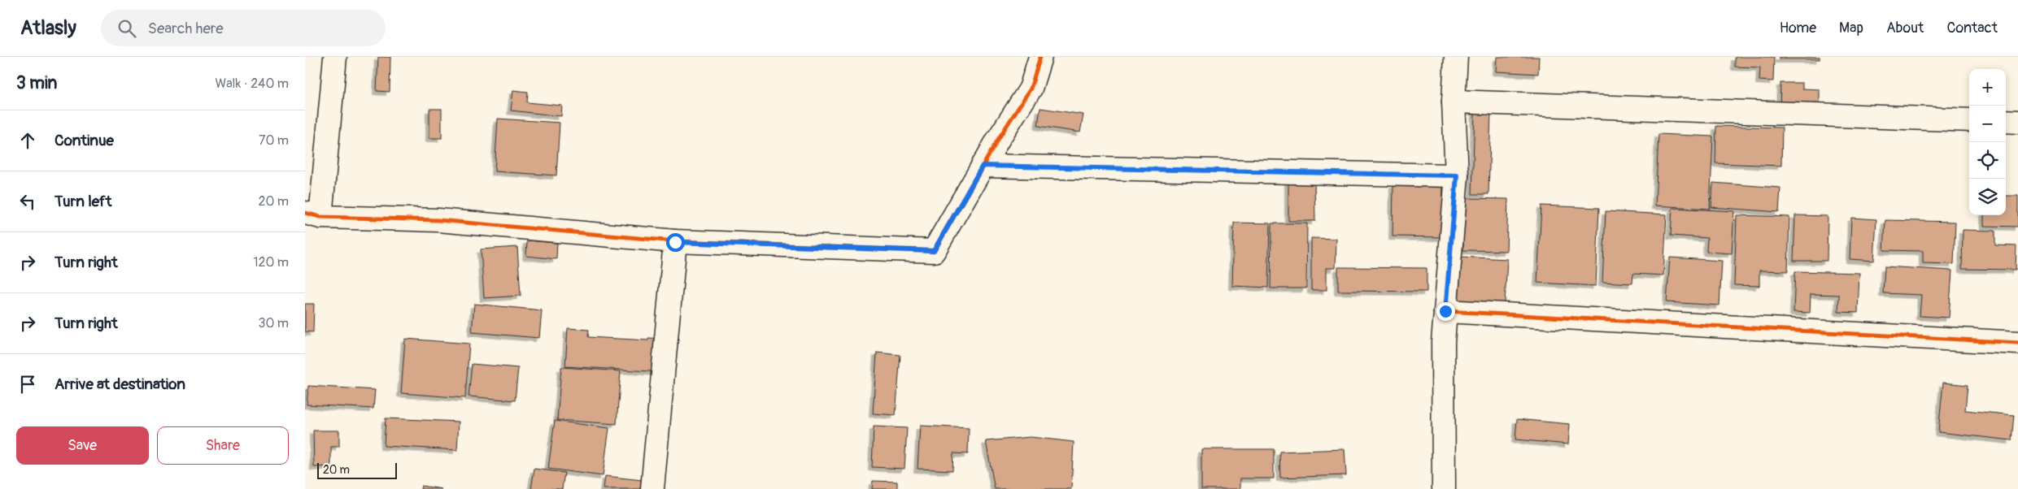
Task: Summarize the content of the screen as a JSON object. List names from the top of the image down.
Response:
{
  "scale_bar": "20 m",
  "page": {
    "header": "Atlasly",
    "search": "Search here",
    "nav": [
      "Home",
      "Map",
      "About",
      "Contact"
    ],
    "heading": ["3 min", "Walk · 240 m"],
    "map_buttons": ["+", "−"],
    "list": [
      ["Continue", "70 m"],
      ["Turn left", "20 m"],
      ["Turn right", "120 m"],
      ["Turn right", "30 m"],
      "Arrive at destination"
    ],
    "buttons": ["Save", "Share"],
    "scale": "20 m"
  }
}
